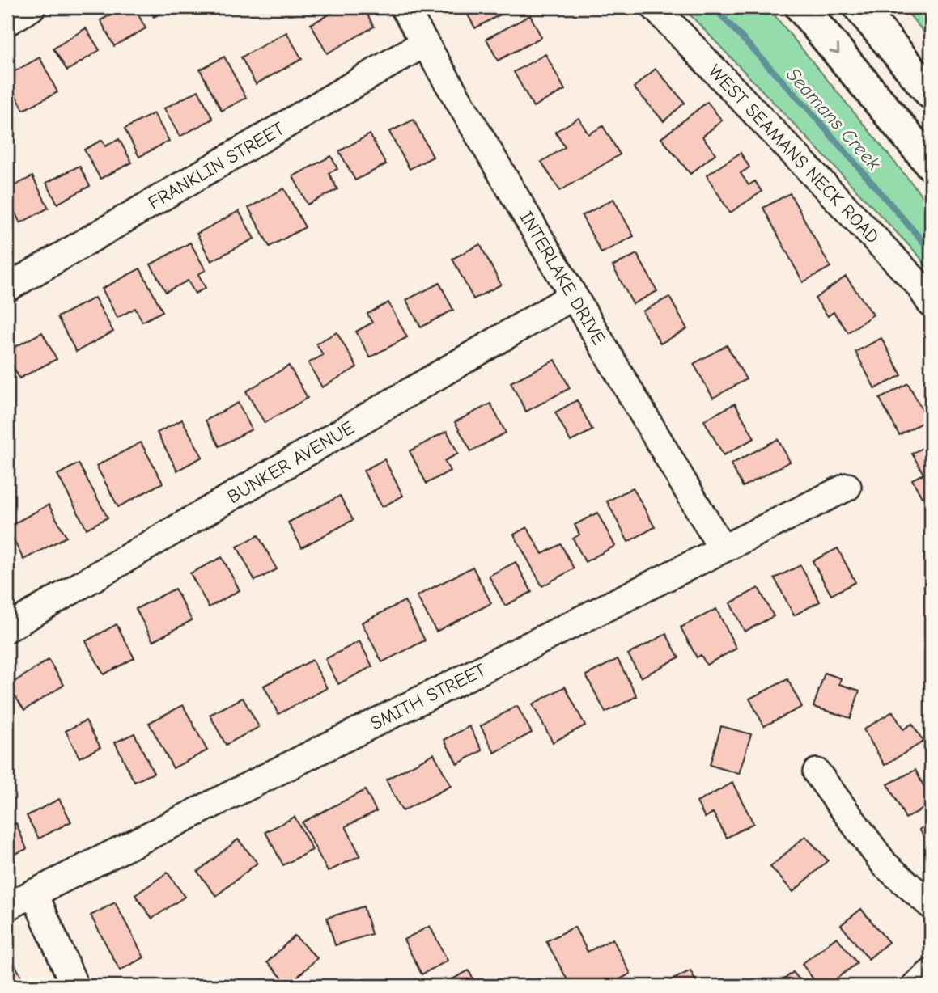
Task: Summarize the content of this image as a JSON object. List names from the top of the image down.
{
  "streets": {
    "street": [
      "WEST SEAMANS NECK ROAD",
      "FRANKLIN STREET",
      "INTERLAKE DRIVE",
      "BUNKER AVENUE",
      "SMITH STREET"
    ]
  },
  "crossings": [
    ["FRANKLIN STREET", "INTERLAKE DRIVE"],
    ["INTERLAKE DRIVE", "BUNKER AVENUE"],
    ["INTERLAKE DRIVE", "SMITH STREET"]
  ],
  "water": ["Seamans Creek"]
}
